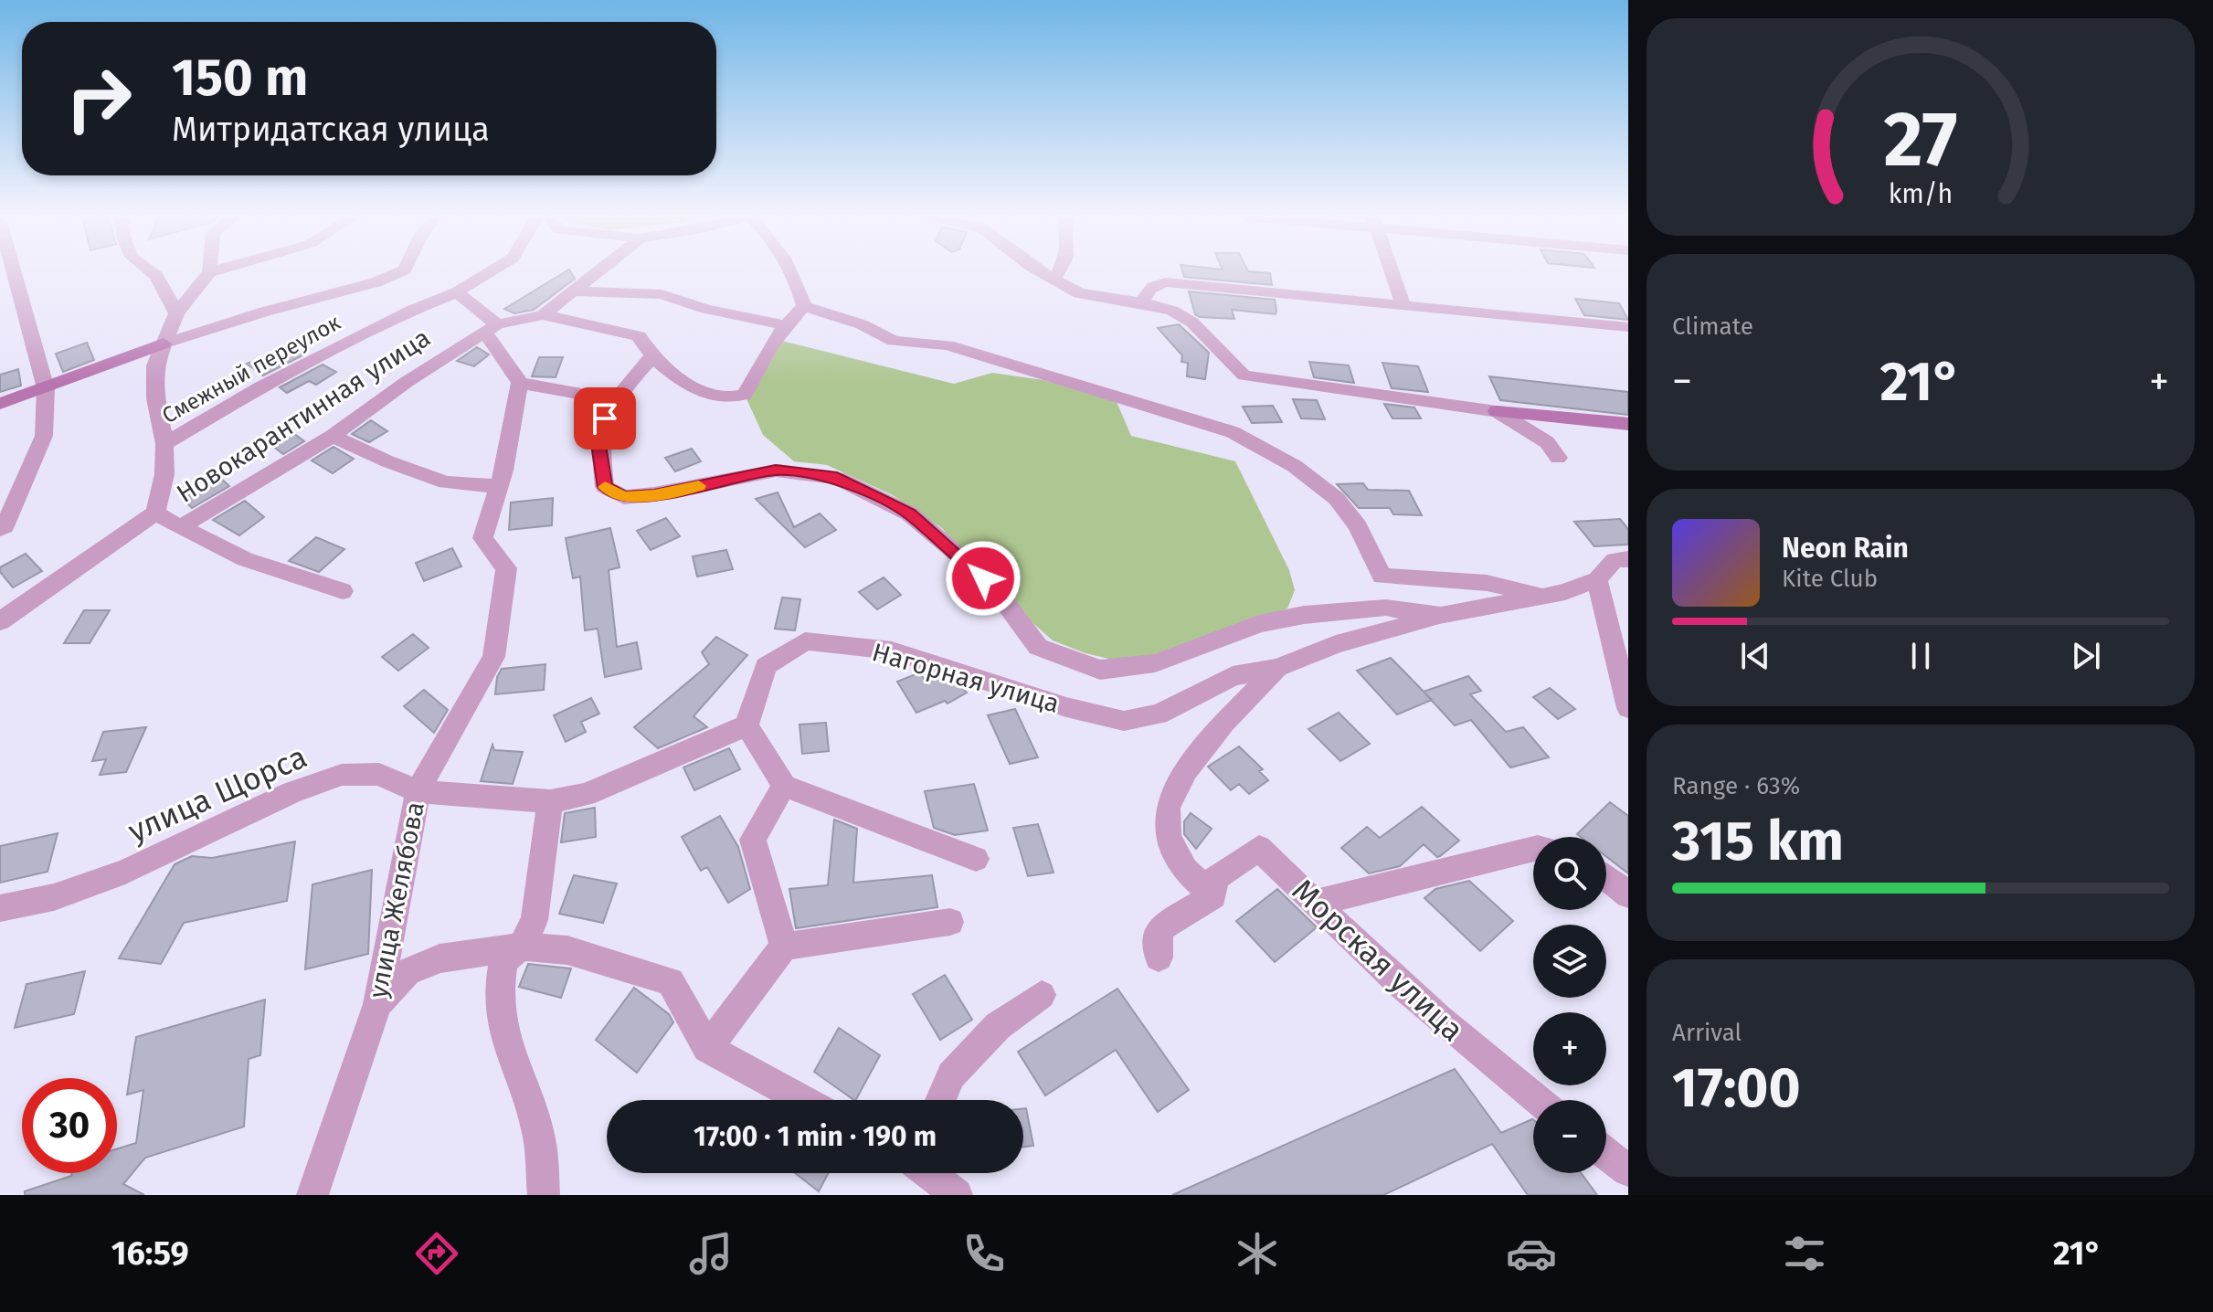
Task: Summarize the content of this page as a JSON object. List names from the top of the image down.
{
  "streets": {
    "street": [
      "Смежный переулок",
      "Новокарантинная улица",
      "Нагорная улица",
      "улица Щорса",
      "улица Желябова",
      "Морская улица"
    ]
  },
  "crossings": [
    ["улица Щорса", "улица Желябова"]
  ],
  "page": {
    "turn": ["150 m", "Митридатская улица"],
    "tile": [
      "Climate",
      ["Range · 63%", "315 km"],
      ["Arrival", "17:00"]
    ],
    "heat": ["−", "21°", "+"],
    "song": ["Neon Rain", "Kite Club"],
    "map_buttons": ["+", "−"],
    "limit": "30",
    "trip": "17:00 · 1 min · 190 m",
    "tabs": ["16:59", "21°"],
    "gauge": ["27", "km/h"]
  }
}
